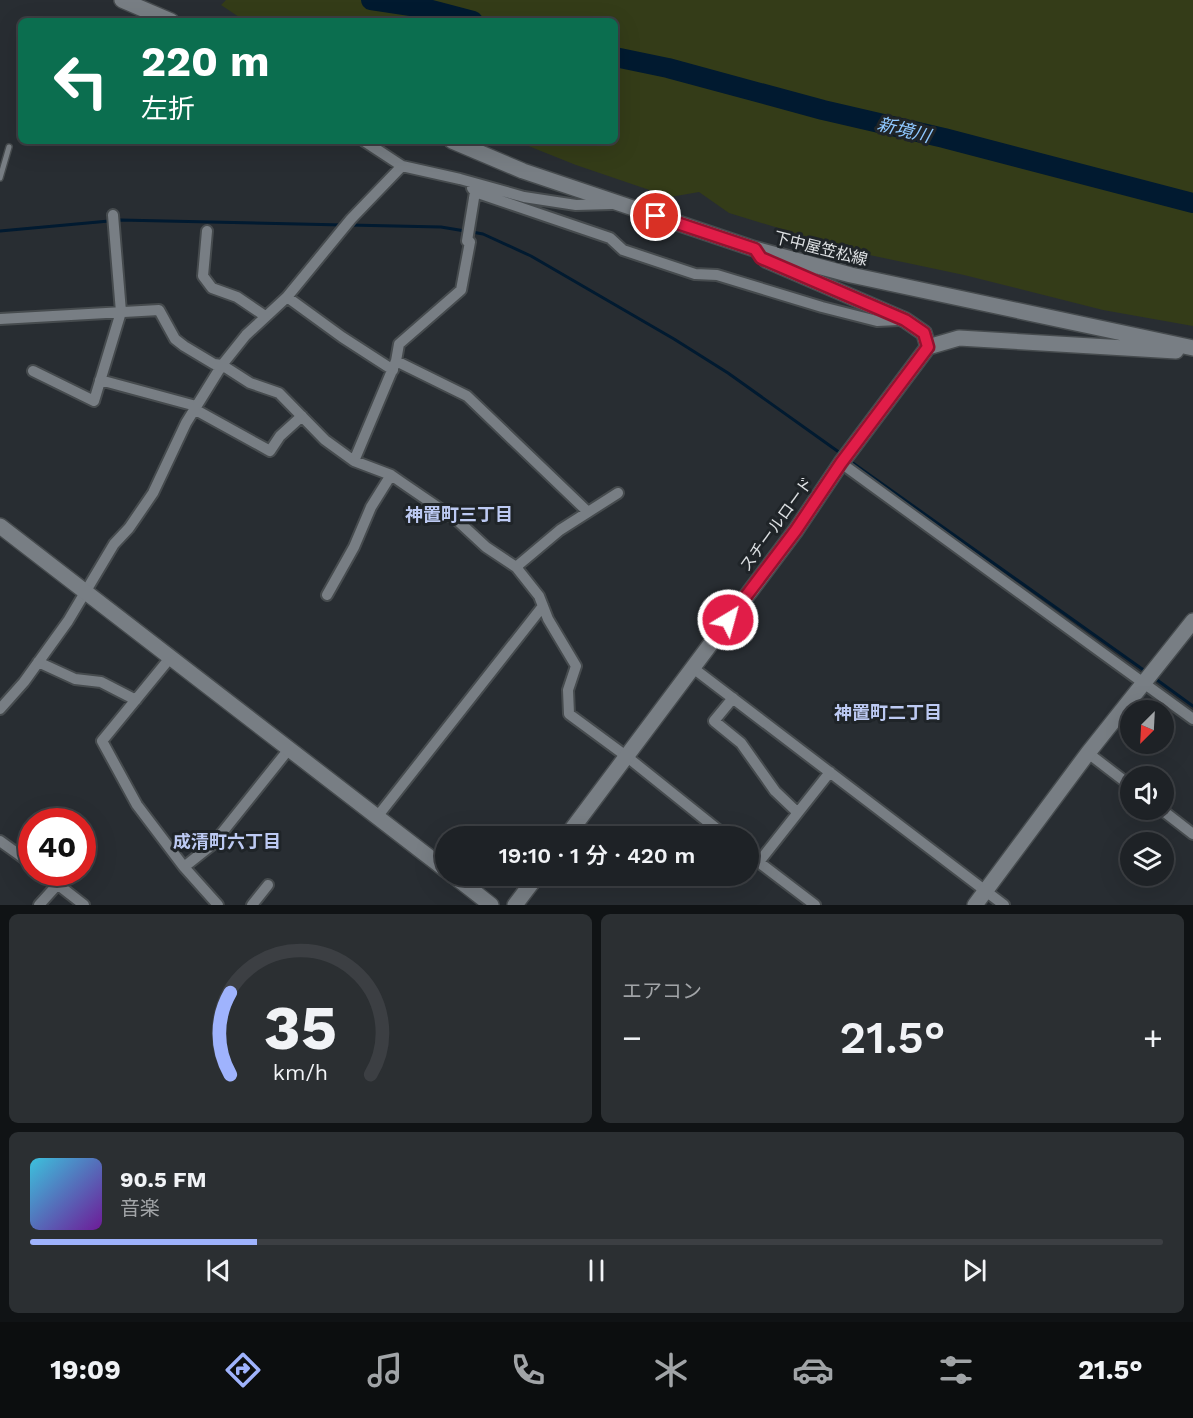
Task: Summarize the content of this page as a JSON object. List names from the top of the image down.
{
  "streets": {
    "street": ["下中屋笠松線", "スチールロード"]
  },
  "districts": ["神置町三丁目", "神置町二丁目", "成清町六丁目"],
  "water": ["新境川"],
  "north": "bottom left",
  "page": {
    "turn": ["220 m", "左折"],
    "limit": "40",
    "trip": "19:10 · 1 分 · 420 m",
    "tile": "エアコン",
    "heat": ["−", "21.5°", "+"],
    "song": ["90.5 FM", "音楽"],
    "tabs": ["19:09", "21.5°"],
    "gauge": ["35", "km/h"]
  }
}
